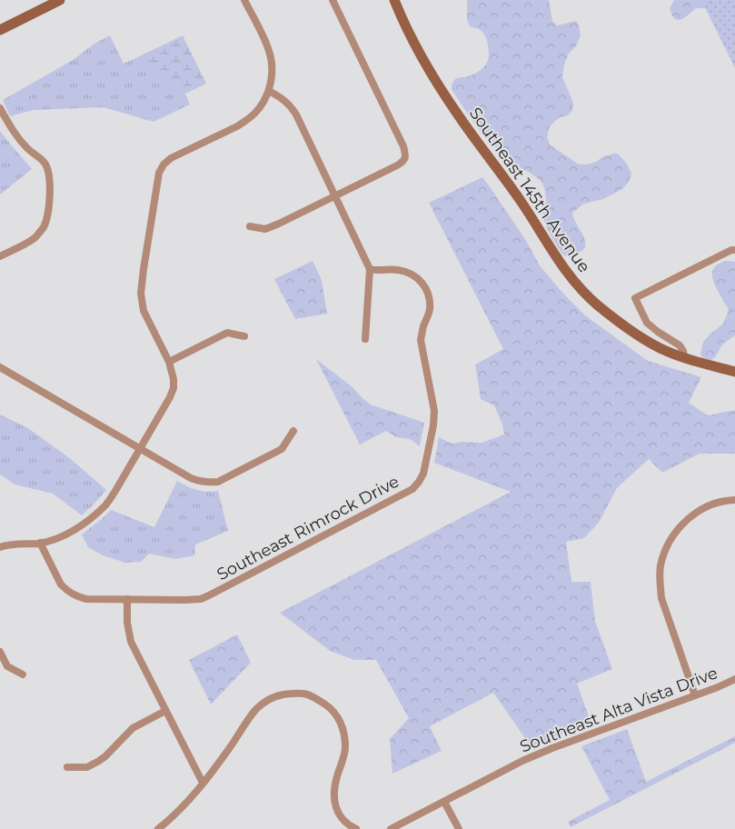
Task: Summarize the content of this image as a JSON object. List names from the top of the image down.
{
  "streets": {
    "main road": ["Southeast 145th Avenue"],
    "street": ["Southeast Rimrock Drive", "Southeast Alta Vista Drive"]
  }
}
